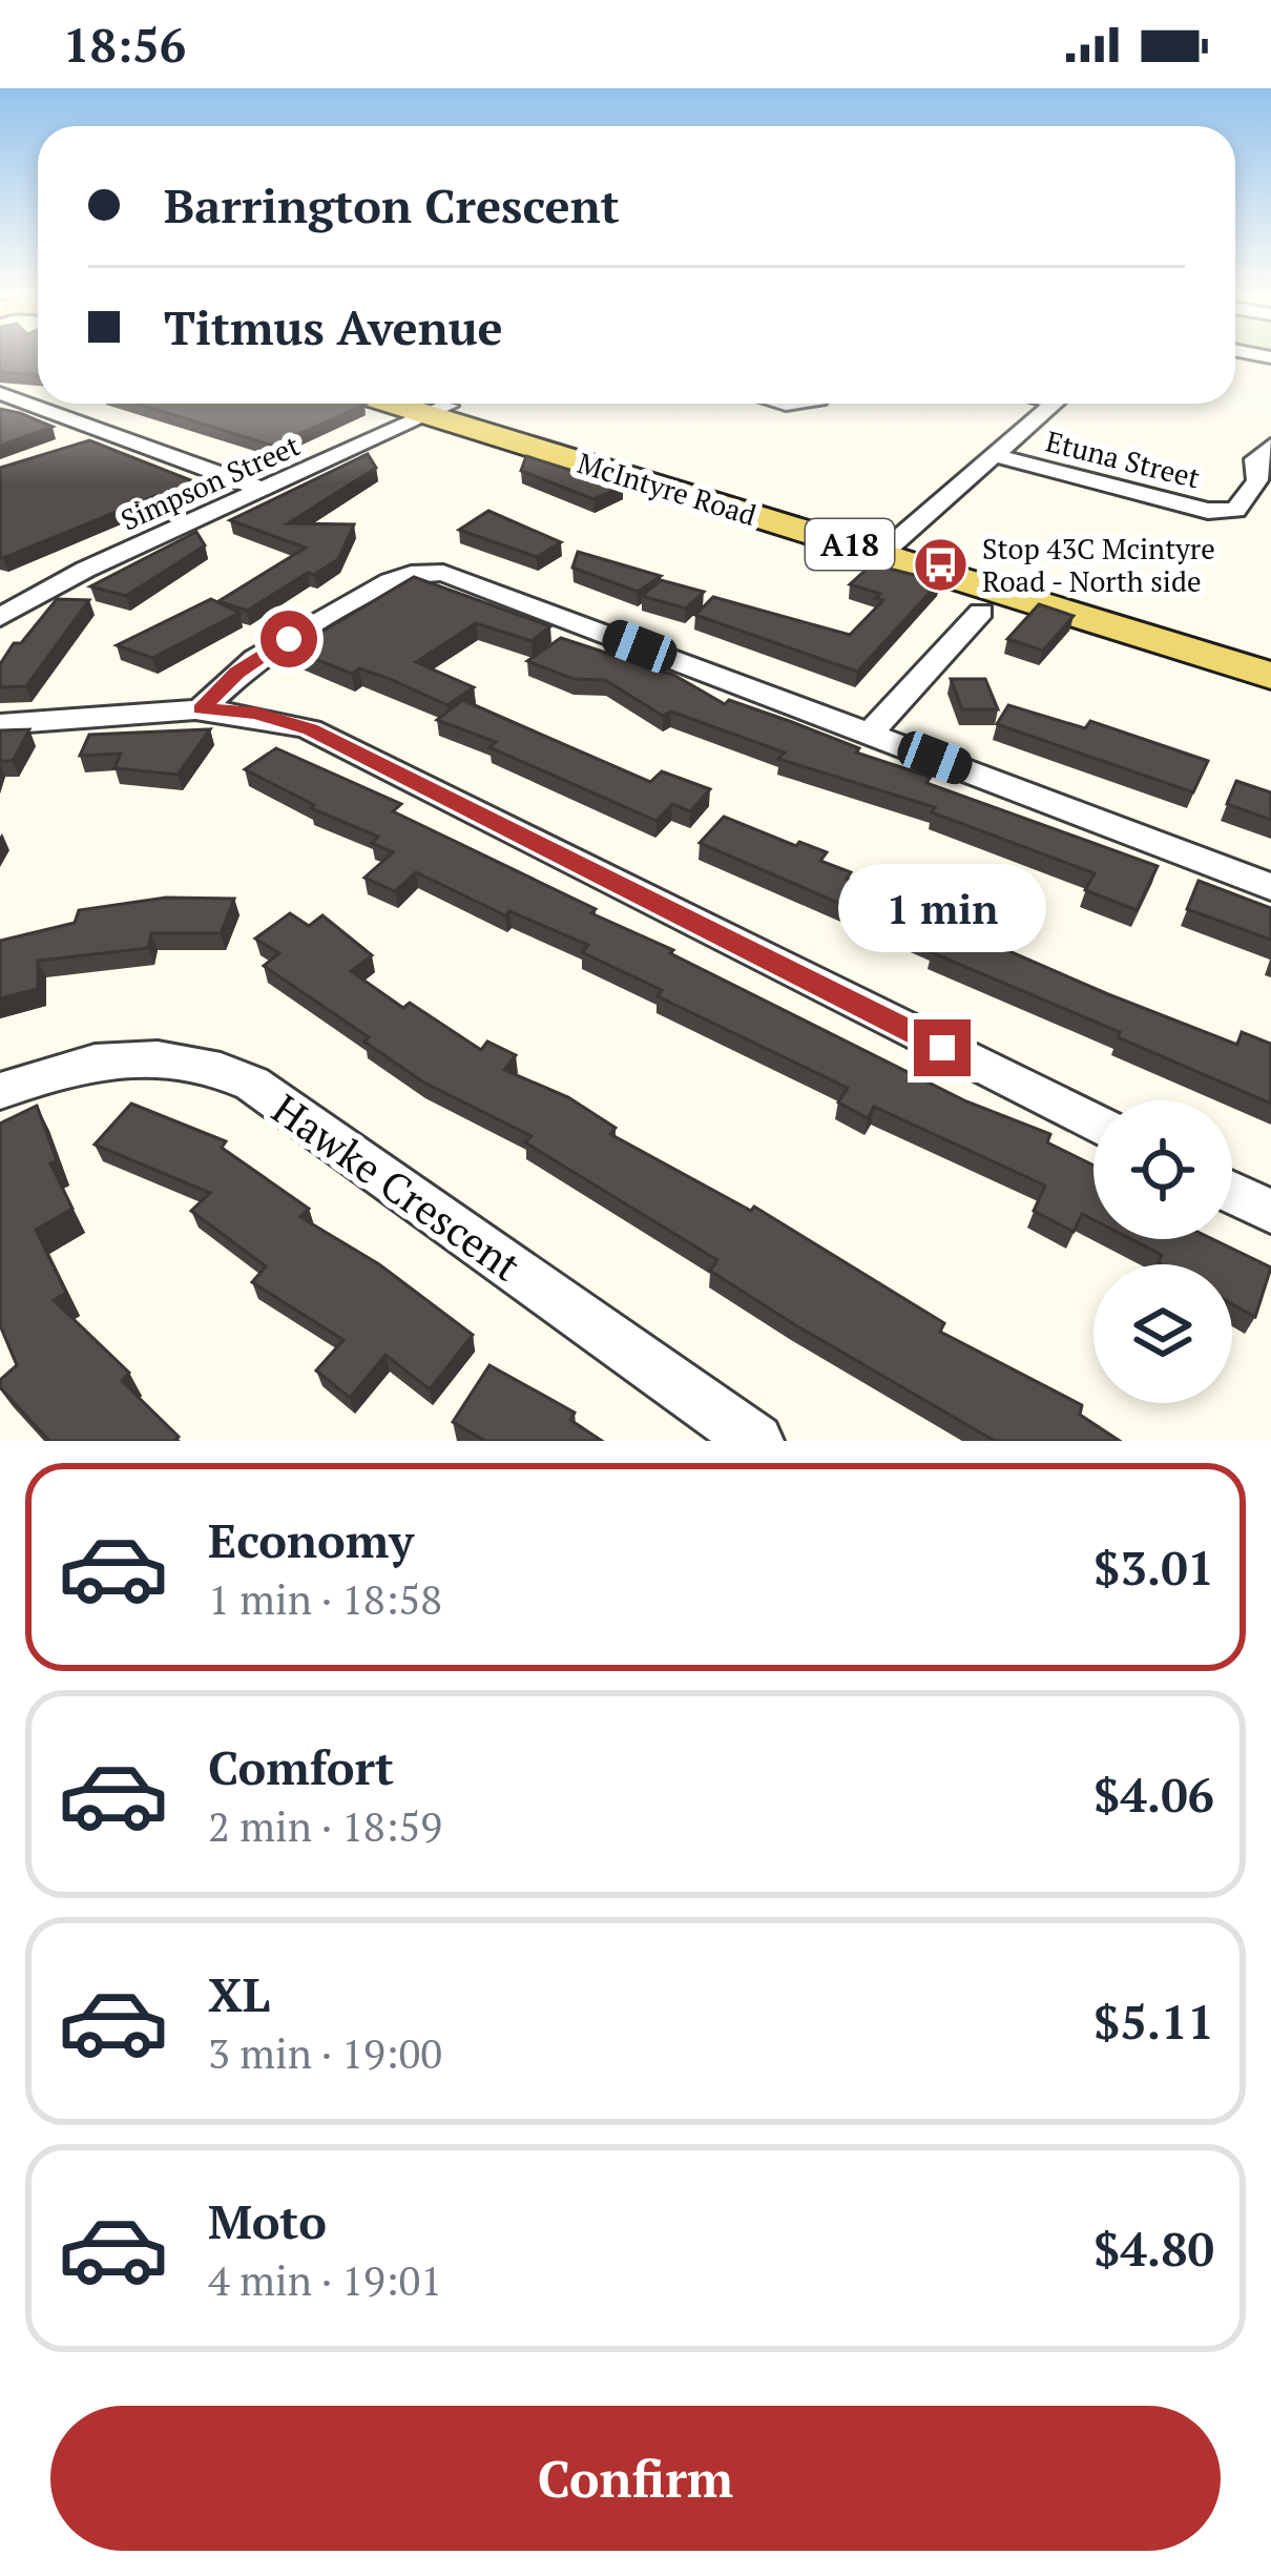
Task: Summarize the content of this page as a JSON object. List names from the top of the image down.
{
  "streets": {
    "main road": ["McIntyre Road", "A18"],
    "street": ["Etuna Street", "Simpson Street", "Hawke Crescent"]
  },
  "crossings": [
    ["Simpson Street", "McIntyre Road"]
  ],
  "places": {
    "bus stop": ["Stop 43C Mcintyre Road - North side"]
  },
  "page": {
    "status": "18:56",
    "banner": ["Barrington Crescent", "Titmus Avenue"],
    "bubble": "1 min",
    "list": [
      {
        "name": "Economy",
        "note": "1 min · 18:58",
        "value": "$3.01"
      },
      {
        "name": "Comfort",
        "note": "2 min · 18:59",
        "value": "$4.06"
      },
      {
        "name": "XL",
        "note": "3 min · 19:00",
        "value": "$5.11"
      },
      {
        "name": "Moto",
        "note": "4 min · 19:01",
        "value": "$4.80"
      }
    ],
    "buttons": "Confirm"
  }
}
